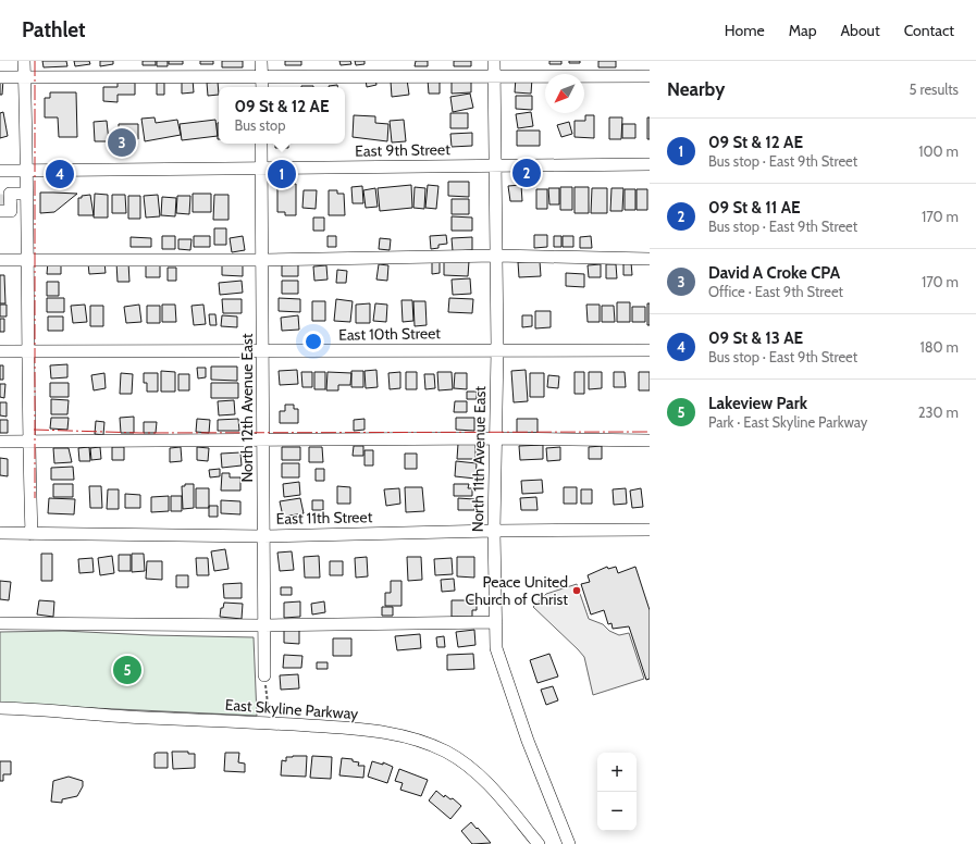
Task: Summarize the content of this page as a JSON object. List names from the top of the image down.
{
  "streets": {
    "street": [
      "East 9th Street",
      "East 10th Street",
      "North 12th Avenue East",
      "North 11th Avenue East",
      "East 11th Street",
      "East Skyline Parkway"
    ]
  },
  "crossings": [
    ["East 9th Street", "North 12th Avenue East"],
    ["East 9th Street", "North 11th Avenue East"],
    ["East 10th Street", "North 12th Avenue East"],
    ["East 10th Street", "North 11th Avenue East"],
    ["North 12th Avenue East", "East 11th Street"],
    ["North 11th Avenue East", "East 11th Street"]
  ],
  "places": ["Peace United Church of Christ"],
  "north": "bottom left",
  "page": {
    "header": "Pathlet",
    "nav": [
      "Home",
      "Map",
      "About",
      "Contact"
    ],
    "heading": ["Nearby", "5 results"],
    "popup": ["09 St & 12 AE", "Bus stop"],
    "list": [
      {
        "mark": "1",
        "name": "09 St & 12 AE",
        "note": "Bus stop · East 9th Street",
        "value": "100 m"
      },
      {
        "mark": "2",
        "name": "09 St & 11 AE",
        "note": "Bus stop · East 9th Street",
        "value": "170 m"
      },
      {
        "mark": "3",
        "name": "David A Croke CPA",
        "note": "Office · East 9th Street",
        "value": "170 m"
      },
      {
        "mark": "4",
        "name": "09 St & 13 AE",
        "note": "Bus stop · East 9th Street",
        "value": "180 m"
      },
      {
        "mark": "5",
        "name": "Lakeview Park",
        "note": "Park · East Skyline Parkway",
        "value": "230 m"
      }
    ],
    "pins": [
      "3",
      "2",
      "1",
      "4",
      "5"
    ],
    "map_buttons": ["+", "−"]
  }
}
